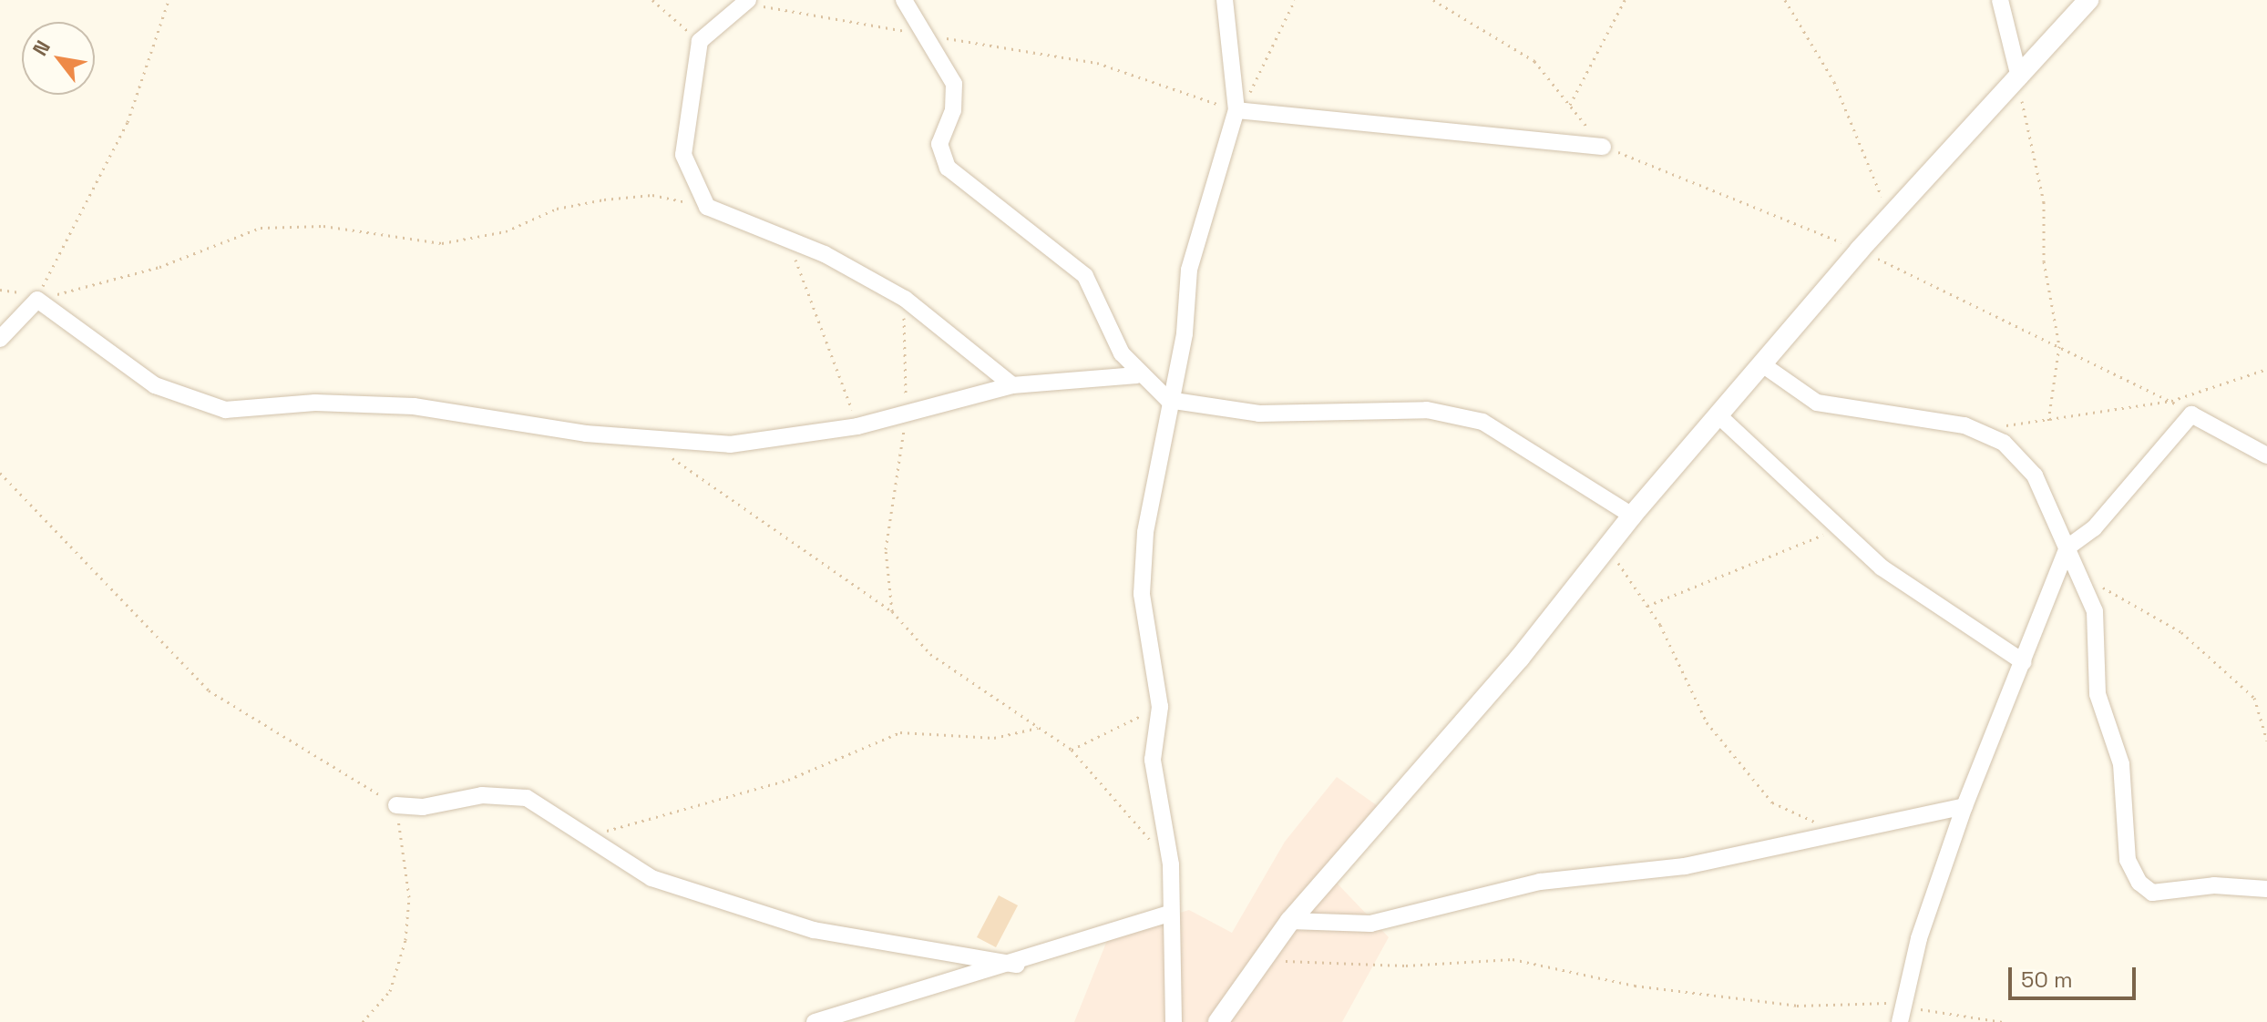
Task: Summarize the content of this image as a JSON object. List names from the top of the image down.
{
  "scale_bar": "50 m",
  "north": "top left"
}
